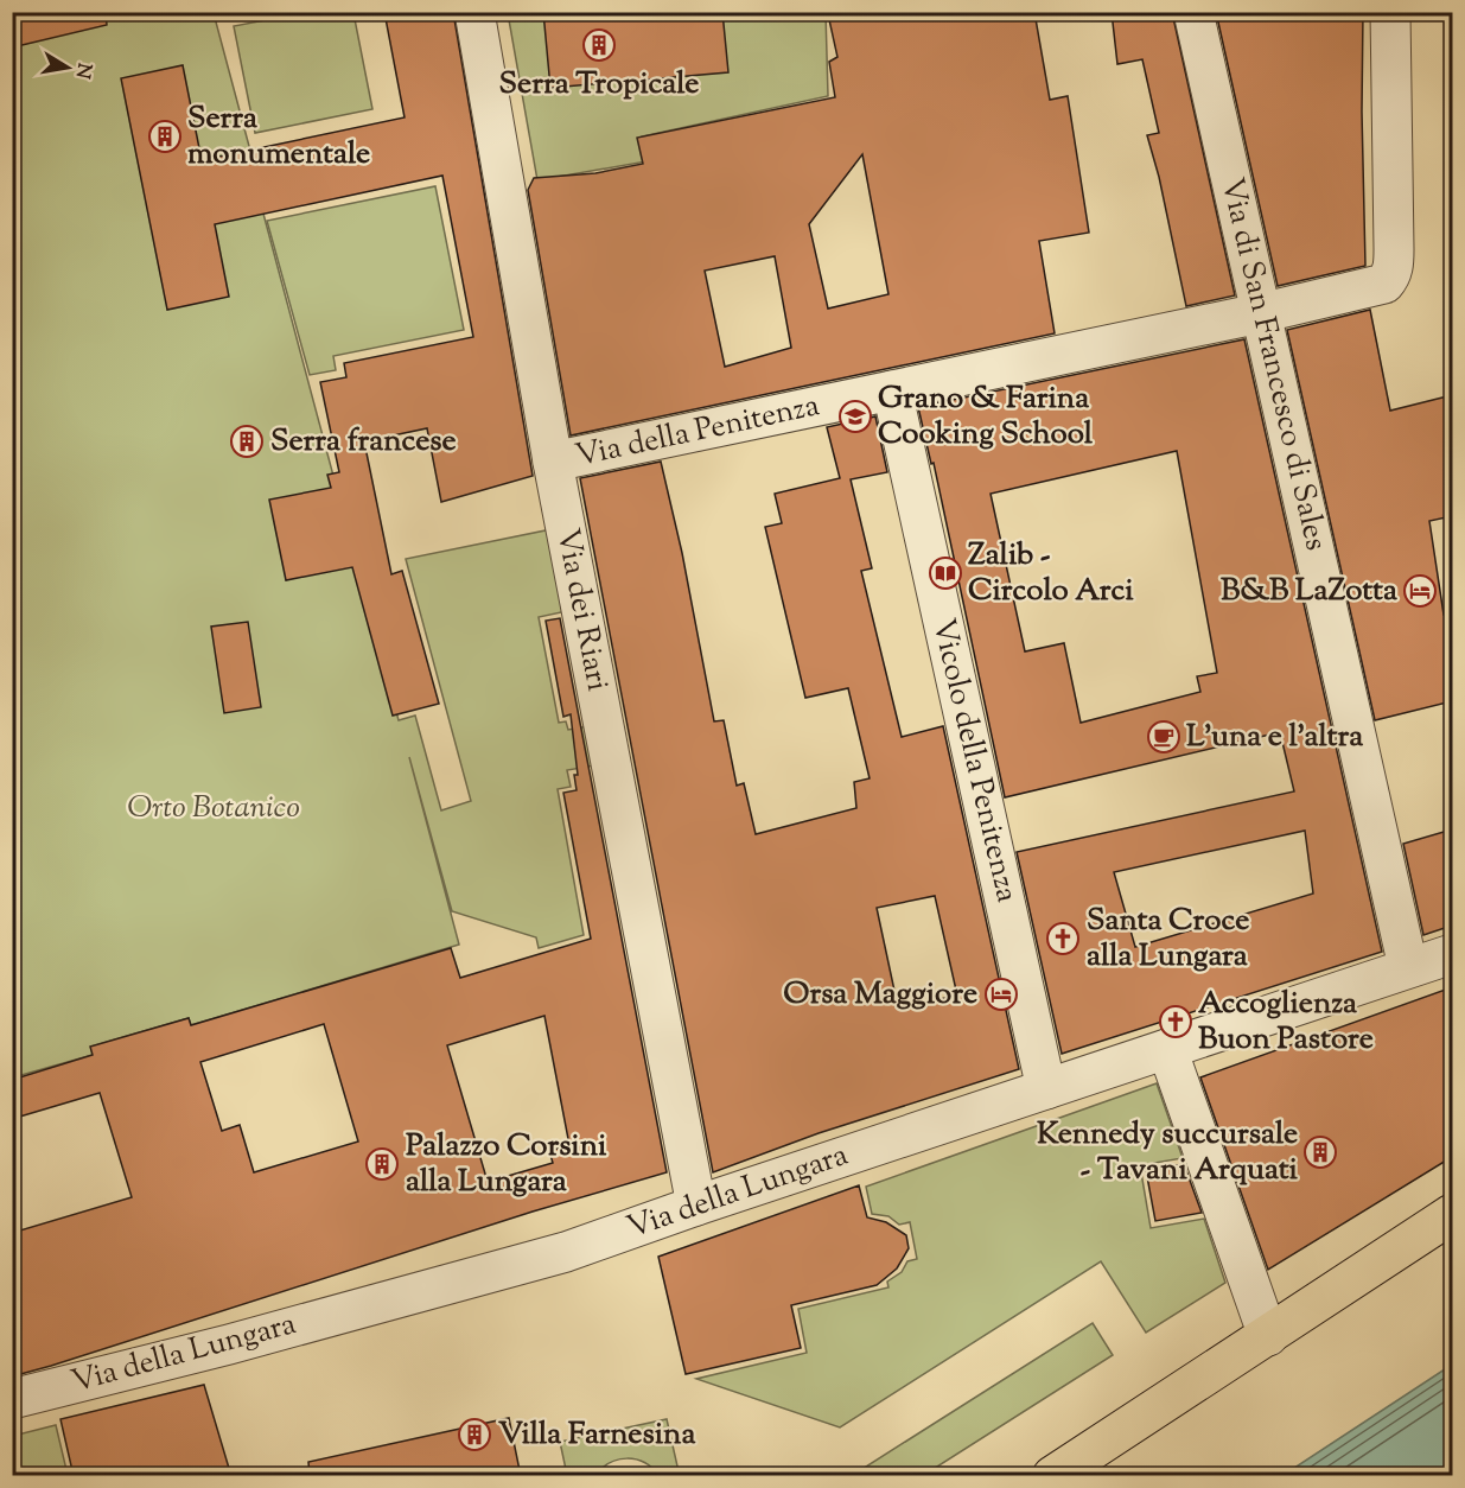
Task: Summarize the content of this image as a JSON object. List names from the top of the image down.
{
  "streets": {
    "street": [
      "Via di San Francesco di Sales",
      "Via della Penitenza",
      "Via dei Riari",
      "Vicolo della Penitenza",
      "Via della Lungara"
    ]
  },
  "crossings": [
    ["Via di San Francesco di Sales", "Via della Penitenza"],
    ["Via di San Francesco di Sales", "Via della Lungara"],
    ["Via della Penitenza", "Via dei Riari"],
    ["Via della Penitenza", "Vicolo della Penitenza"],
    ["Via dei Riari", "Via della Lungara"],
    ["Vicolo della Penitenza", "Via della Lungara"]
  ],
  "parks": ["Orto Botanico"],
  "places": {
    "building": [
      "Serra Tropicale",
      "Serra monumentale",
      "Serra francese",
      "Kennedy succursale - Tavani Arquati",
      "Palazzo Corsini alla Lungara",
      "Villa Farnesina"
    ],
    "school or university": ["Grano & Farina Cooking School"],
    "library": ["Zalib - Circolo Arci"],
    "hotel": ["B&B LaZotta", "Orsa Maggiore"],
    "cafe": ["L'una e l'altra"],
    "church": ["Santa Croce alla Lungara", "Accoglienza Buon Pastore"]
  },
  "north": "right"
}
